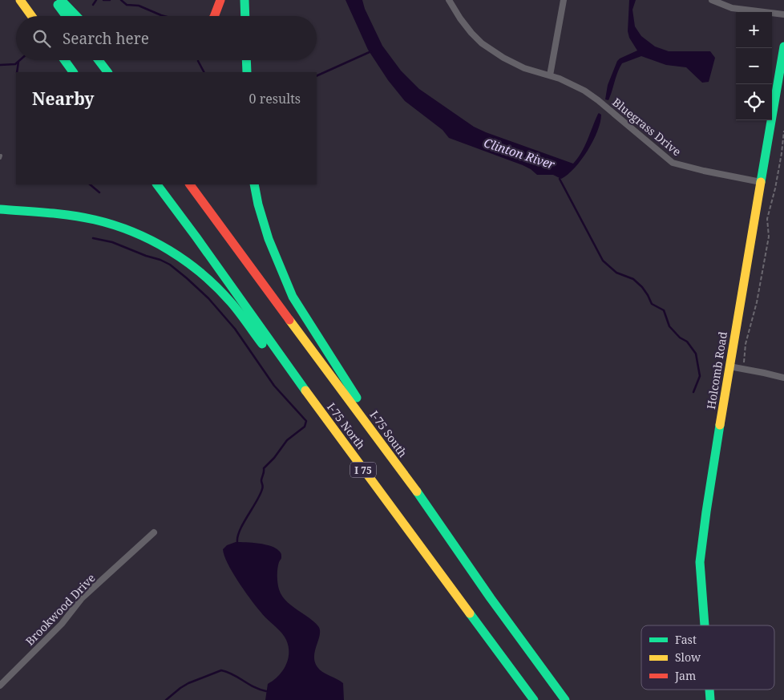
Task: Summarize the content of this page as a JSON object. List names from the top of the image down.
{
  "streets": {
    "main road": [
      "Holcomb Road",
      "I-75 North",
      "I-75 South",
      "I 75"
    ],
    "street": ["Bluegrass Drive", "Brookwood Drive"]
  },
  "crossings": [
    ["Bluegrass Drive", "Holcomb Road"]
  ],
  "water": ["Clinton River"],
  "legend": ["Fast", "Slow", "Jam"],
  "page": {
    "map_buttons": ["+", "−"],
    "search": "Search here",
    "heading": ["Nearby", "0 results"]
  }
}
